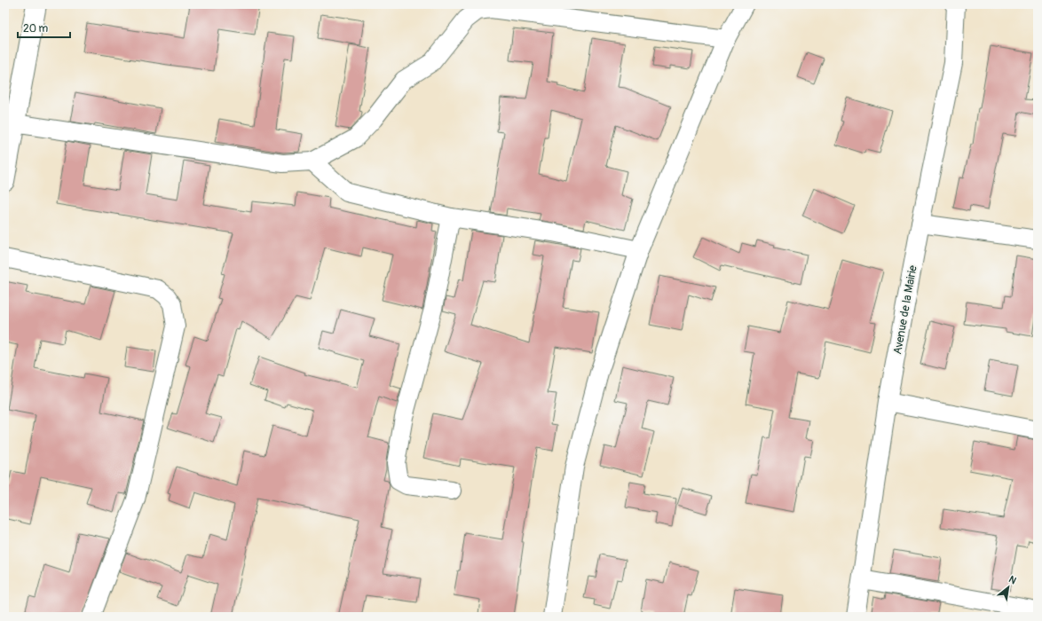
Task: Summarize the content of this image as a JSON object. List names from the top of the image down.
{
  "streets": {
    "street": ["Avenue de la Mairie"]
  },
  "scale_bar": "20 m",
  "north": "top right"
}
